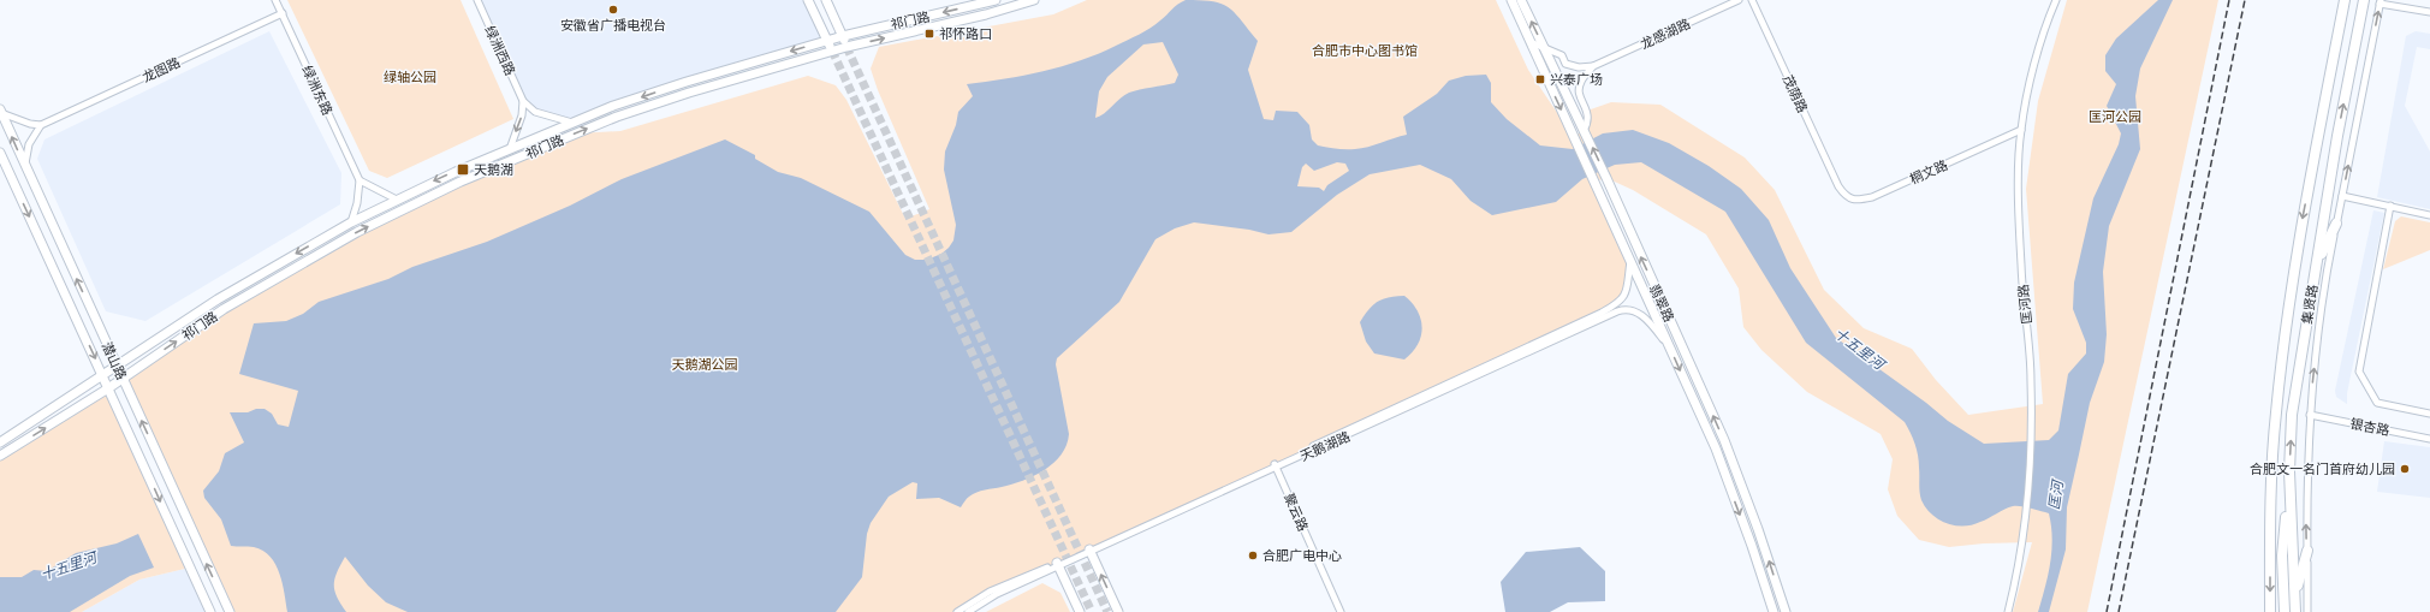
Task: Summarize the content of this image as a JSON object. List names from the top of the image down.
{
  "streets": {
    "highway": ["集贤路"],
    "main road": ["祁门路", "翡翠路", "潜山路"],
    "street": [
      "龙感湖路",
      "绿洲西路",
      "龙图路",
      "绿洲东路",
      "茂荫路",
      "桐文路",
      "匡河路",
      "银杏路",
      "天鹅湖路",
      "聚云路"
    ]
  },
  "crossings": [
    ["祁门路", "潜山路"],
    ["龙图路", "绿洲东路"],
    ["茂荫路", "桐文路"],
    ["桐文路", "匡河路"],
    ["翡翠路", "天鹅湖路"],
    ["天鹅湖路", "聚云路"]
  ],
  "water": ["十五里河", "匡河"],
  "parks": [
    "合肥市中心图书馆",
    "绿轴公园",
    "匡河公园",
    "天鹅湖公园"
  ],
  "places": {
    "other": ["安徽省广播电视台", "合肥文一名门首府幼儿园", "合肥广电中心"],
    "transit": ["祁怀路口", "兴泰广场", "天鹅湖"]
  }
}
